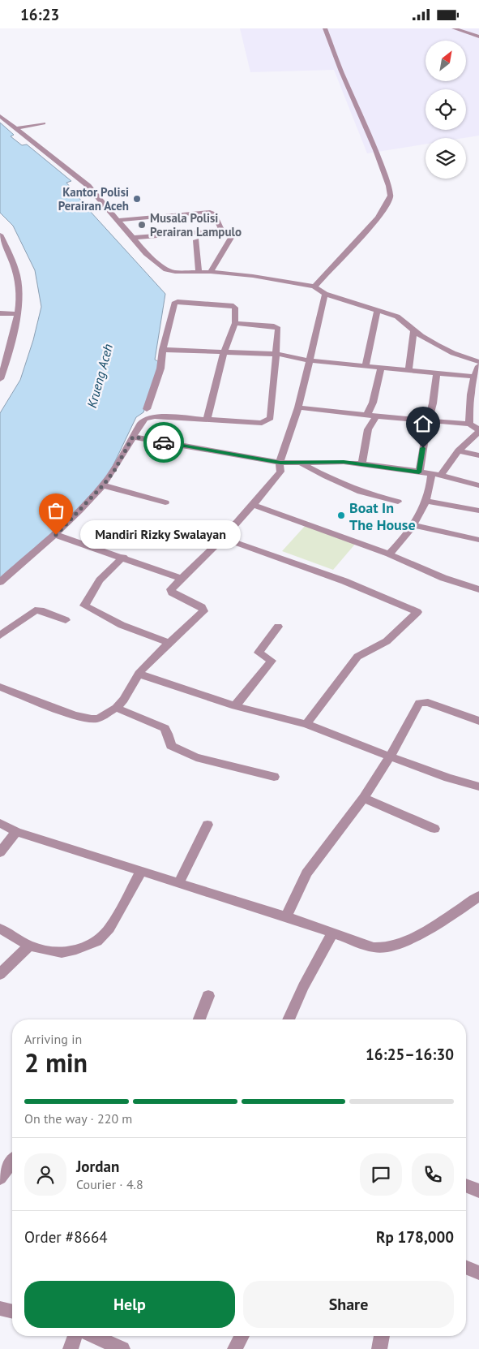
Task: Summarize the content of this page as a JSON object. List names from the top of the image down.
{
  "water": ["Krueng Aceh"],
  "places": [
    "Kantor Polisi Perairan Aceh",
    "Musala Polisi Perairan Lampulo",
    "Boat In The House",
    "Mandiri Rizky Swalayan"
  ],
  "north": "top right",
  "page": {
    "status": "16:23",
    "bubble": "Mandiri Rizky Swalayan",
    "heading": ["2 min", "Arriving in", "16:25–16:30"],
    "panel": [
      "Jordan",
      "Courier · 4.8",
      "Order #8664",
      "Rp 178,000"
    ],
    "bar": "On the way · 220 m",
    "buttons": ["Help", "Share"]
  }
}
